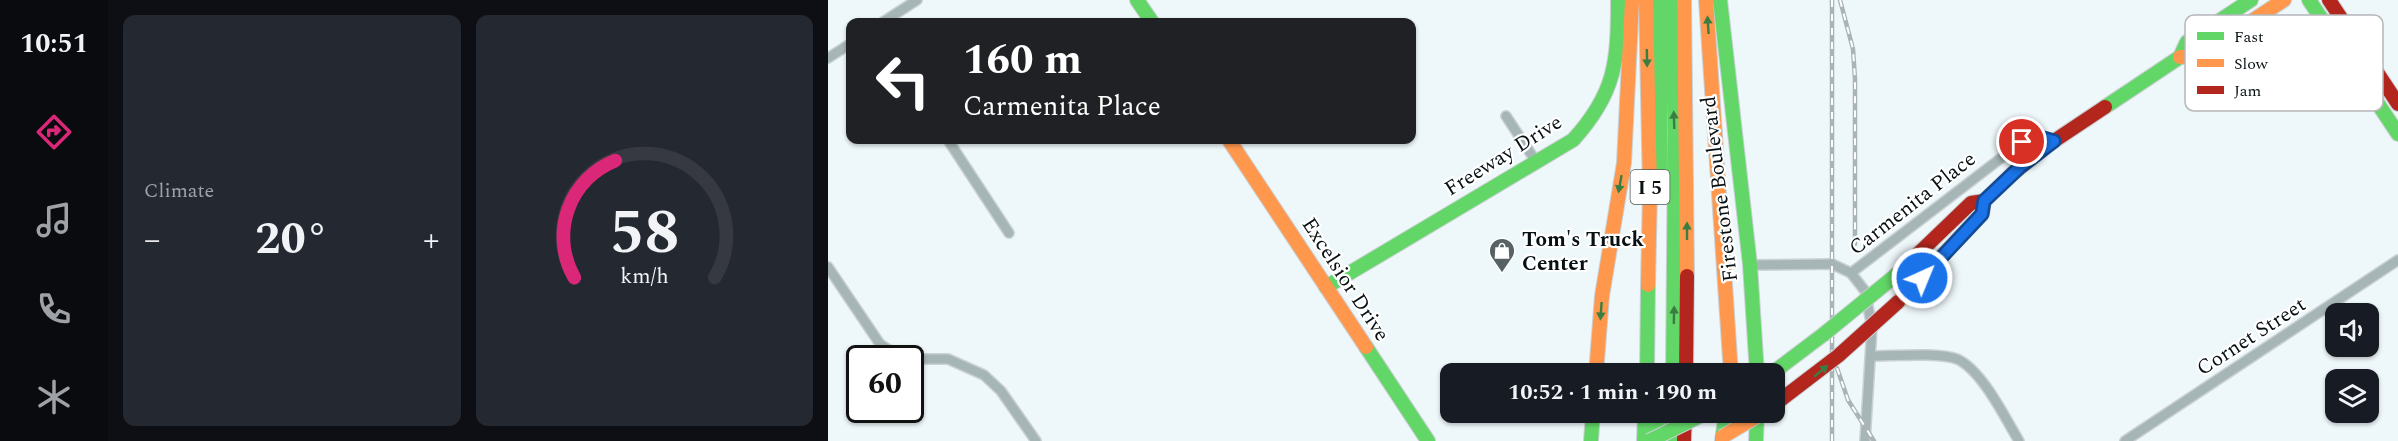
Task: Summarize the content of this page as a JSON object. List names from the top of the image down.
{
  "streets": {
    "main road": [
      "Freeway Drive",
      "I 5",
      "Firestone Boulevard",
      "Excelsior Drive"
    ],
    "street": ["Carmenita Place", "Cornet Street"]
  },
  "crossings": [
    ["Freeway Drive", "Excelsior Drive"],
    ["Firestone Boulevard", "Carmenita Place"]
  ],
  "places": {
    "shop": ["Tom's Truck Center"]
  },
  "legend": ["Fast", "Slow", "Jam"],
  "page": {
    "tabs": "10:51",
    "tile": "Climate",
    "turn": ["160 m", "Carmenita Place"],
    "heat": ["−", "20°", "+"],
    "limit": "60",
    "trip": "10:52 · 1 min · 190 m",
    "gauge": ["58", "km/h"]
  }
}
